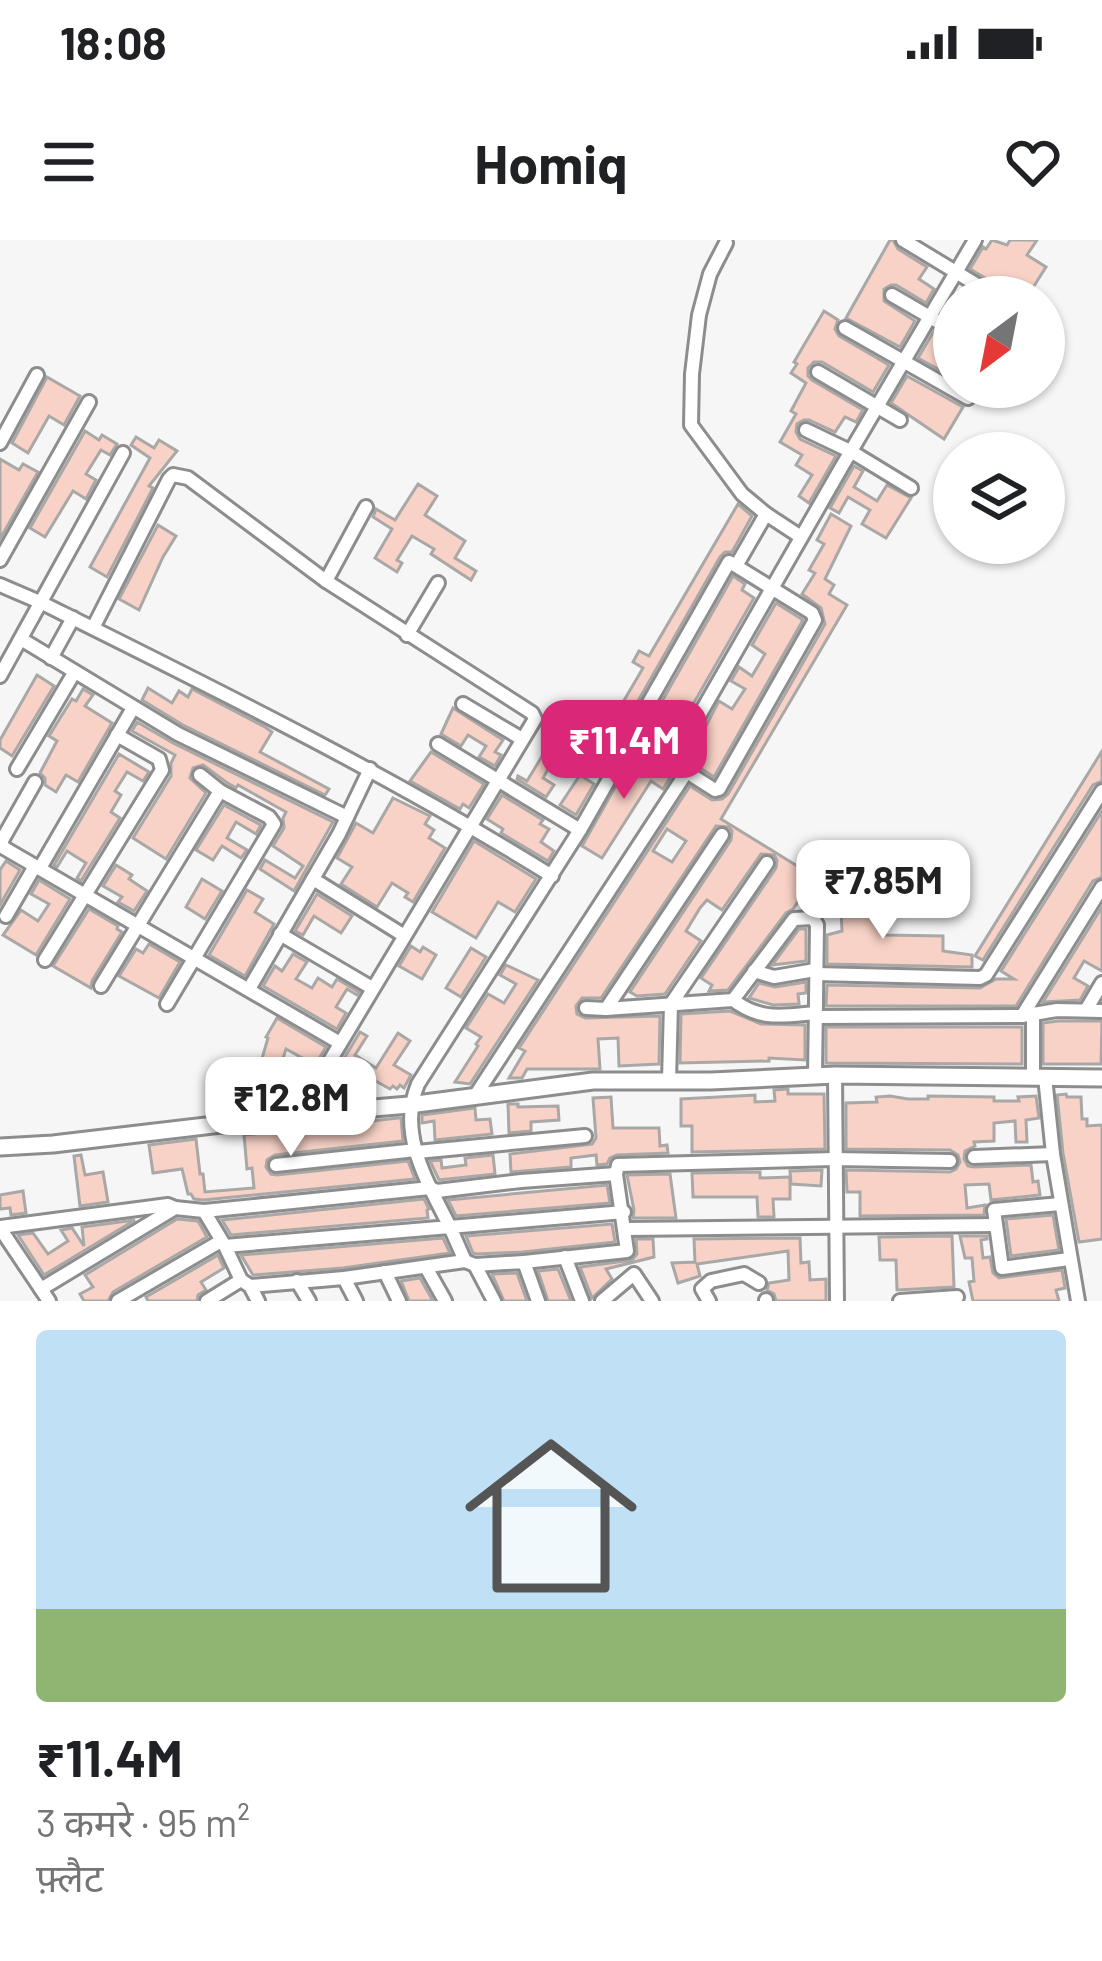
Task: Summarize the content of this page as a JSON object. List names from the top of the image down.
{
  "north": "bottom left",
  "page": {
    "status": "18:08",
    "header": "Homiq",
    "price": ["₹11.4M", "₹7.85M", "₹12.8M"],
    "list": [
      {
        "name": "₹11.4M",
        "note": "3 कमरे · 95 m² · फ़्लैट"
      }
    ]
  }
}
